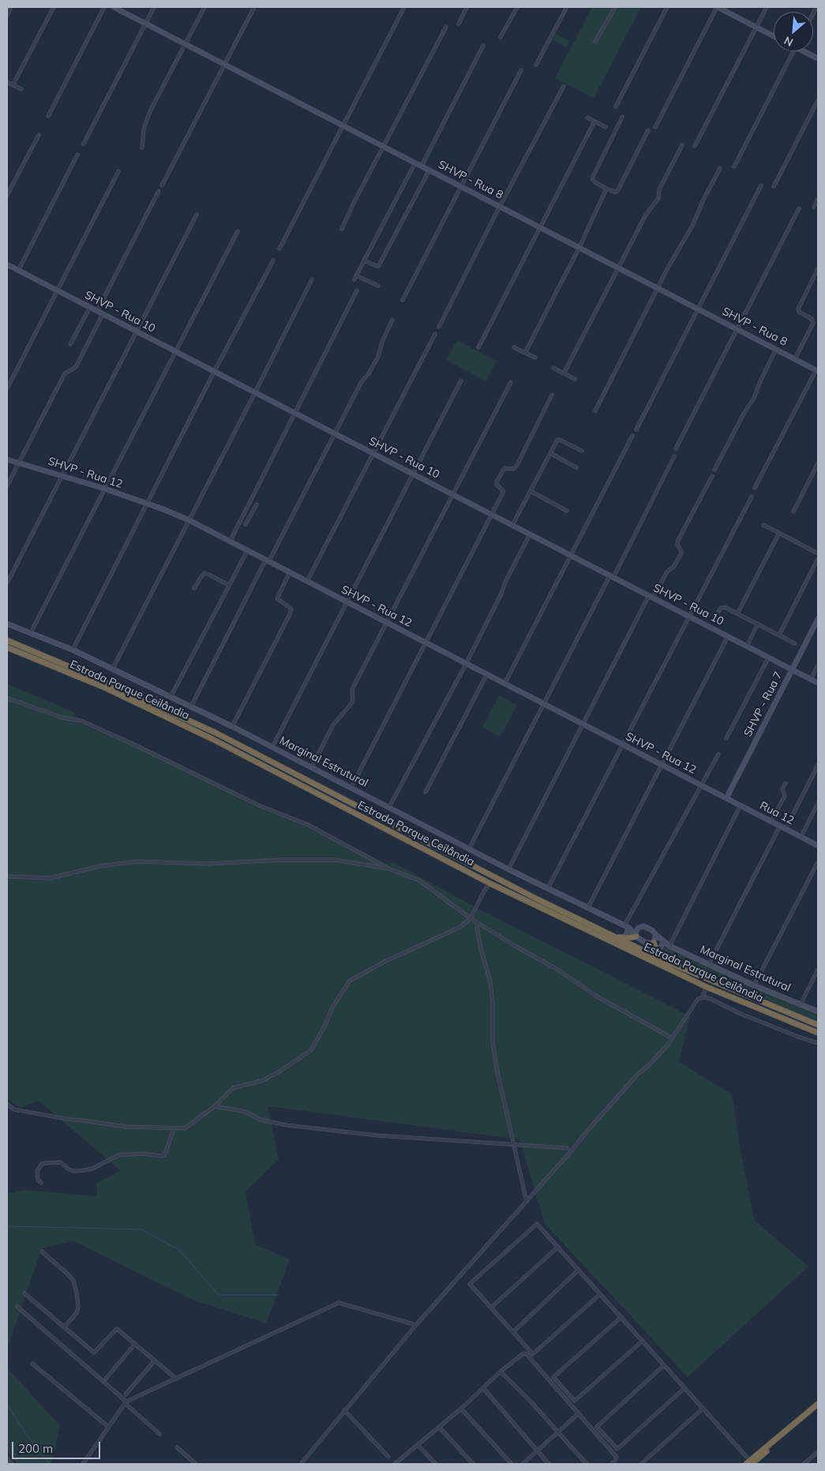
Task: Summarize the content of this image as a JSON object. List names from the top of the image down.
{
  "streets": {
    "highway": ["Estrada Parque Ceilândia"],
    "street": [
      "SHVP - Rua 8",
      "SHVP - Rua 10",
      "SHVP - Rua 12",
      "SHVP - Rua 7",
      "Marginal Estrutural",
      "Rua 12"
    ]
  },
  "crossings": [
    ["SHVP - Rua 10", "SHVP - Rua 7"],
    ["SHVP - Rua 12", "SHVP - Rua 7"],
    ["SHVP - Rua 12", "Rua 12"],
    ["SHVP - Rua 7", "Rua 12"]
  ],
  "scale_bar": "200 m",
  "north": "bottom left"
}
